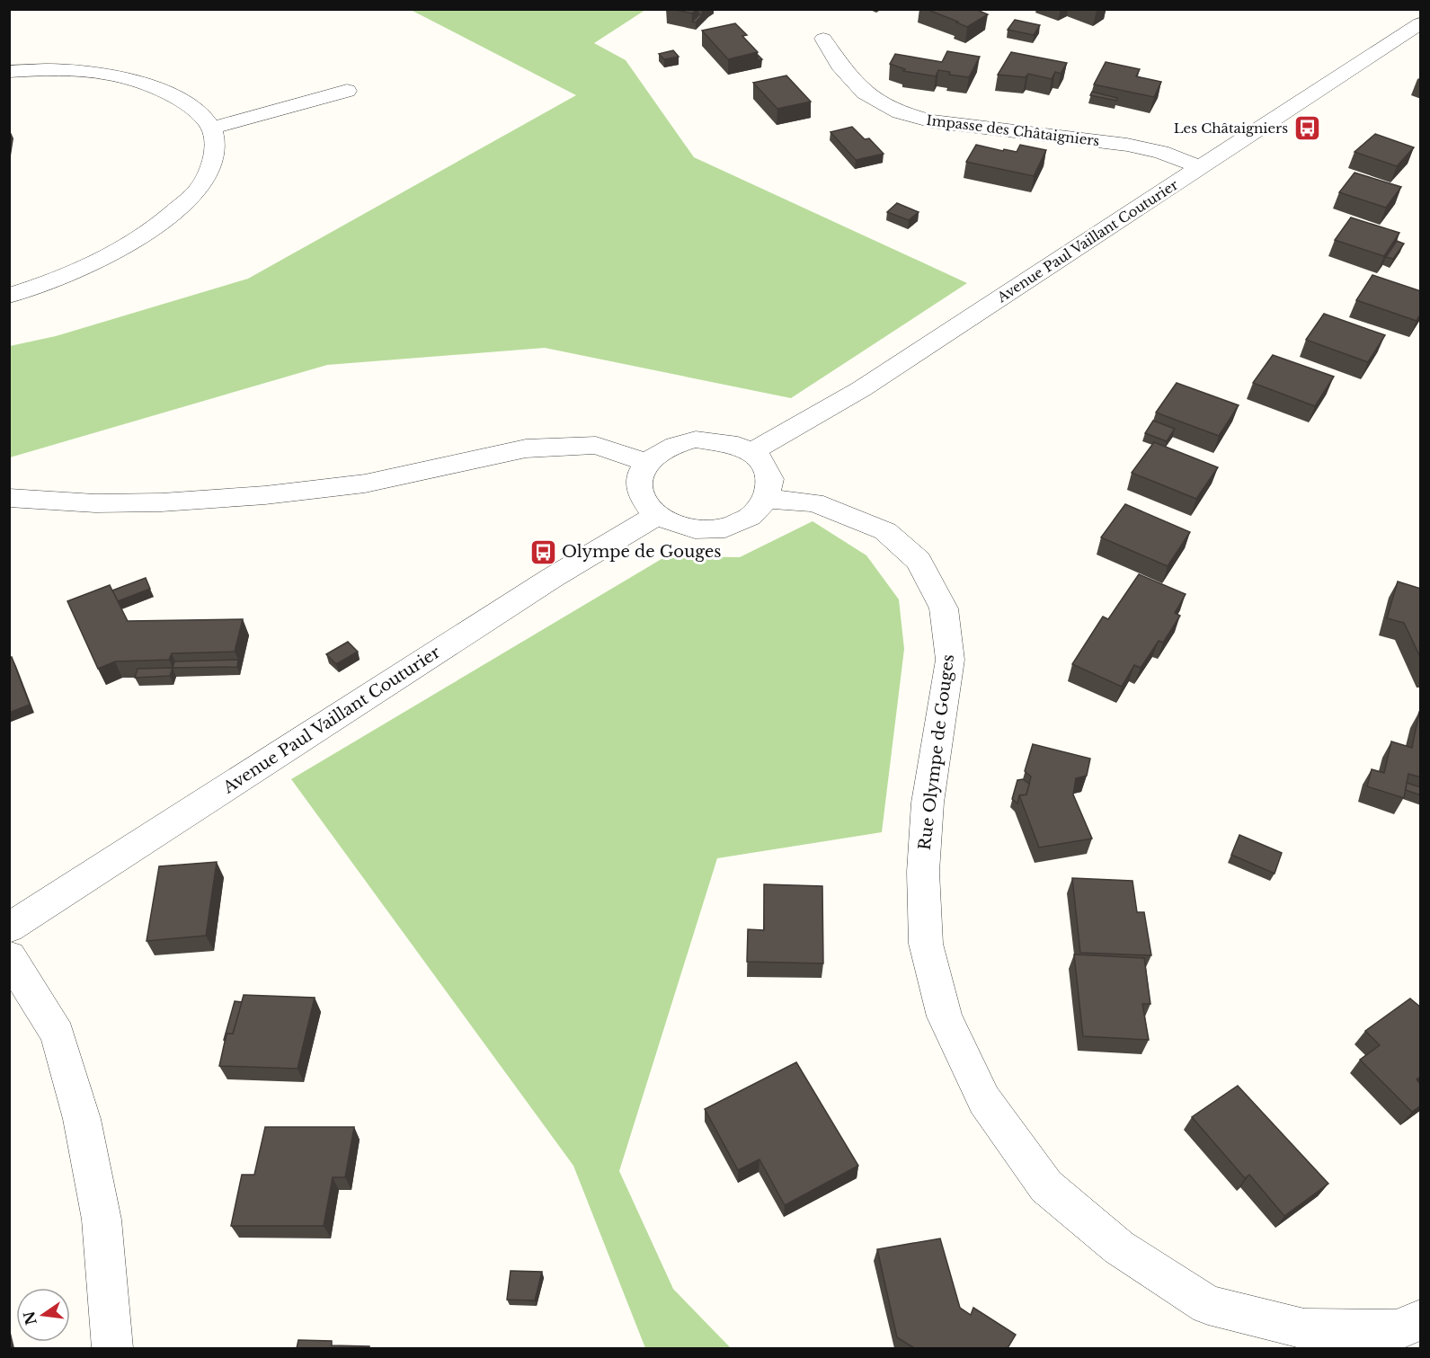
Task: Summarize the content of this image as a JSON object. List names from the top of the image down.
{
  "streets": {
    "street": ["Impasse des Châtaigniers", "Avenue Paul Vaillant Couturier", "Rue Olympe de Gouges"]
  },
  "crossings": [
    ["Impasse des Châtaigniers", "Avenue Paul Vaillant Couturier"],
    ["Avenue Paul Vaillant Couturier", "Rue Olympe de Gouges"]
  ],
  "places": {
    "bus stop": ["Les Châtaigniers", "Olympe de Gouges"]
  },
  "north": "left"
}
